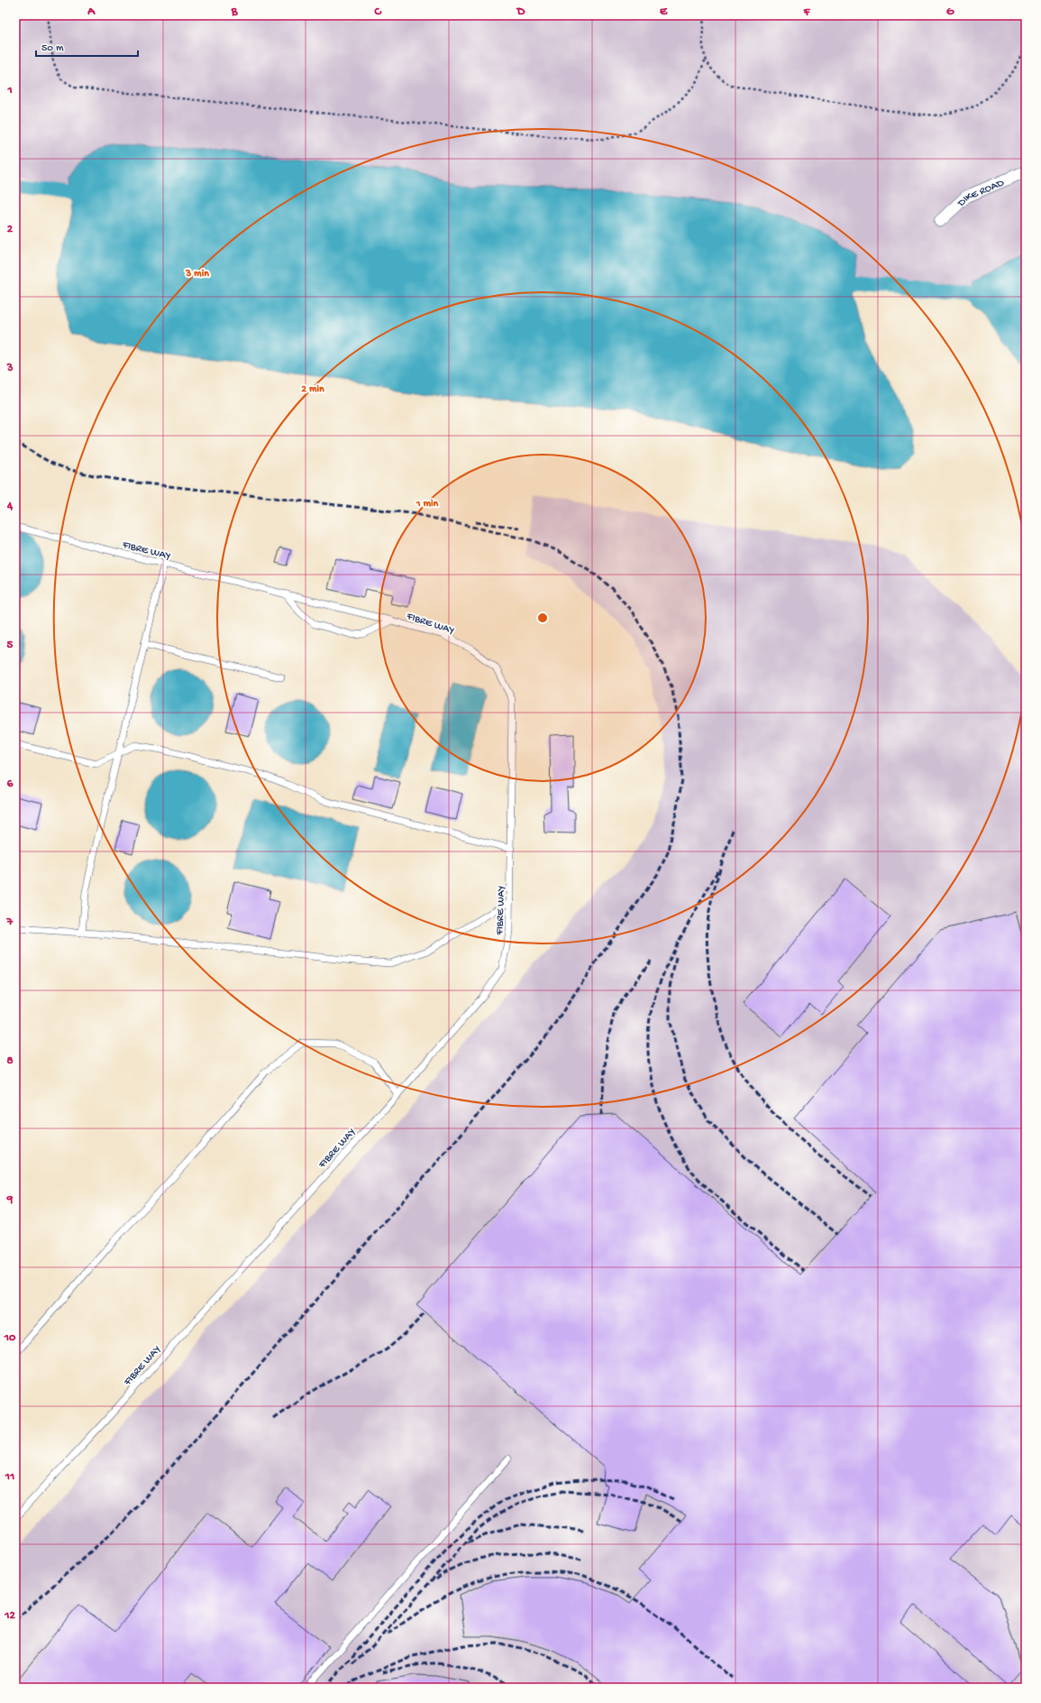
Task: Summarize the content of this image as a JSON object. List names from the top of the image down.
{
  "streets": {
    "street": ["DIKE ROAD"],
    "lane": ["FIBRE WAY"]
  },
  "scale_bar": "50 m",
  "grid": {
    "columns": [
      "A",
      "B",
      "C",
      "D",
      "E",
      "F",
      "G"
    ],
    "rows": [
      "1",
      "2",
      "3",
      "4",
      "5",
      "6",
      "7",
      "8",
      "9",
      "10",
      "11",
      "12"
    ]
  },
  "rings": ["3 min", "2 min", "1 min"]
}
